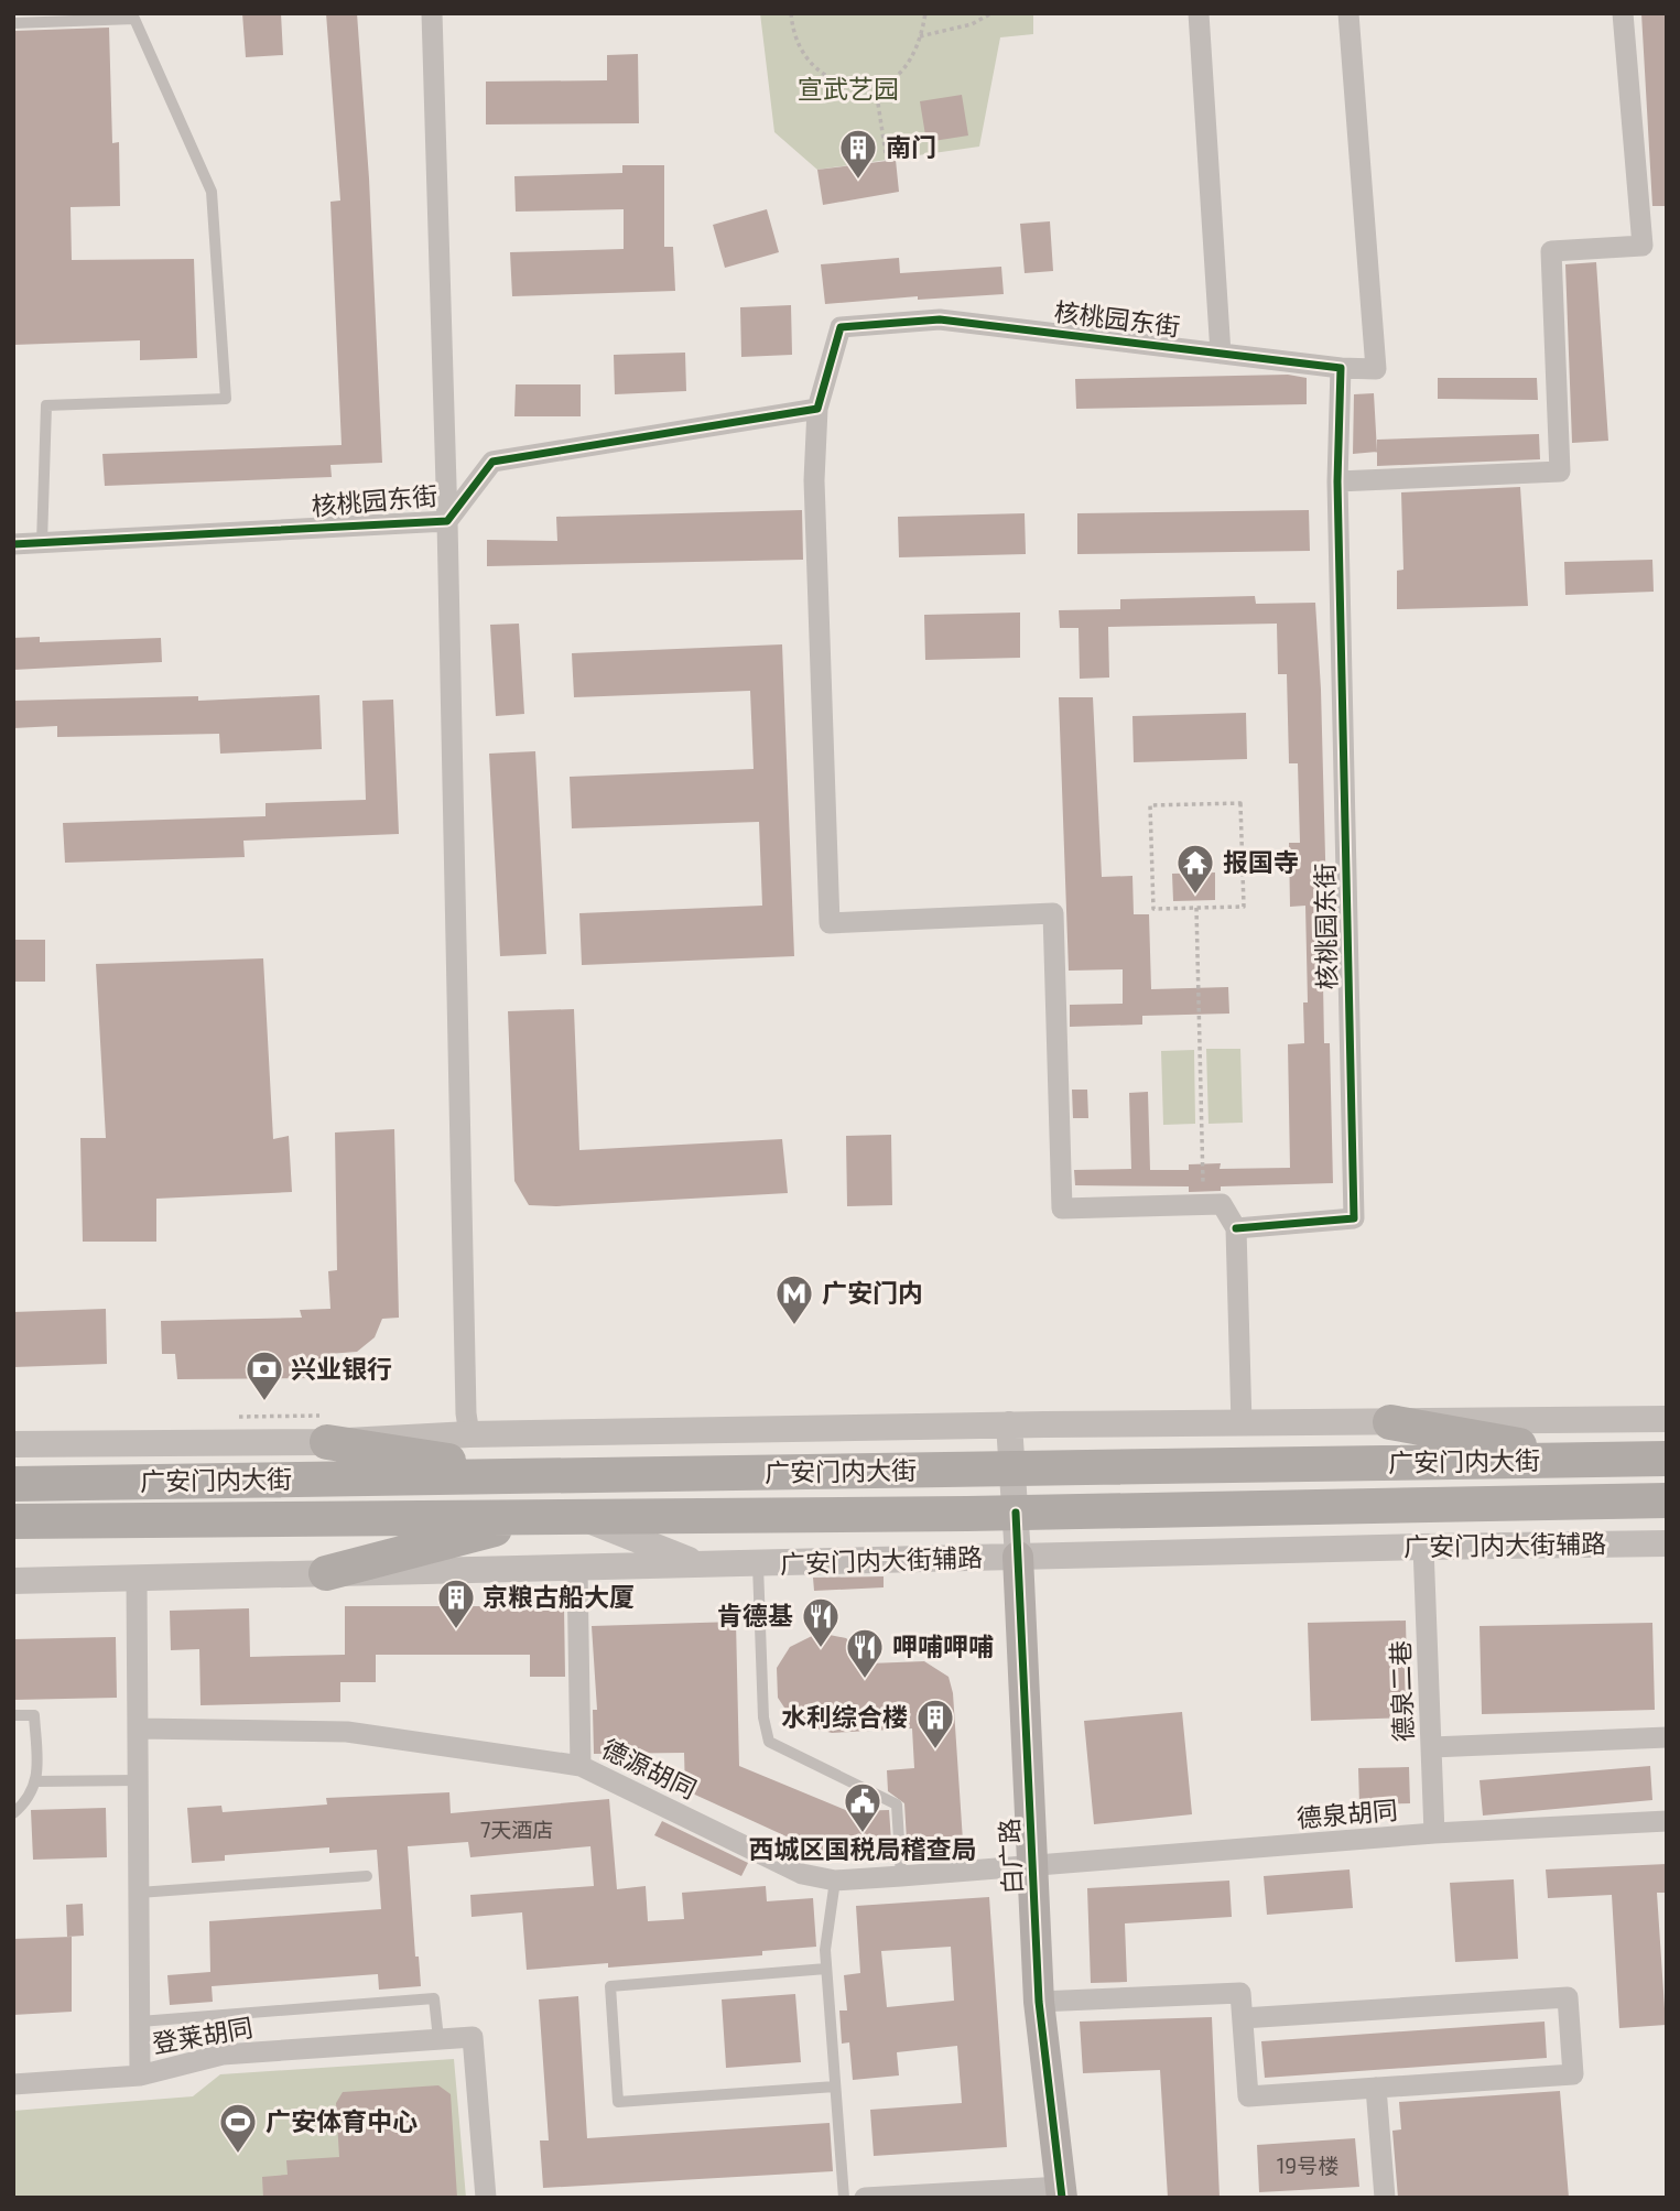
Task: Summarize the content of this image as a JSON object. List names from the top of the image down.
{
  "streets": {
    "main road": ["广安门内大街", "白广路"],
    "street": [
      "核桃园东街",
      "广安门内大街辅路",
      "德泉二巷",
      "德源胡同",
      "德泉胡同",
      "登莱胡同"
    ]
  },
  "crossings": [
    ["广安门内大街", "广安门内大街辅路"],
    ["广安门内大街", "白广路"],
    ["广安门内大街辅路", "德泉二巷"],
    ["广安门内大街辅路", "白广路"],
    ["德泉二巷", "德泉胡同"],
    ["德源胡同", "德泉胡同"],
    ["德源胡同", "白广路"],
    ["德源胡同", "登莱胡同"],
    ["德泉胡同", "白广路"]
  ],
  "parks": ["宣武艺园"],
  "places": {
    "building": ["南门", "京粮古船大厦", "水利综合楼"],
    "temple": ["报国寺"],
    "metro station": ["广安门内"],
    "bank": ["兴业银行"],
    "restaurant": ["肯德基", "呷哺呷哺"],
    "public building": ["西城区国税局稽查局"],
    "sports": ["广安体育中心"]
  },
  "house_numbers": ["7天酒店", "19号楼"]
}
